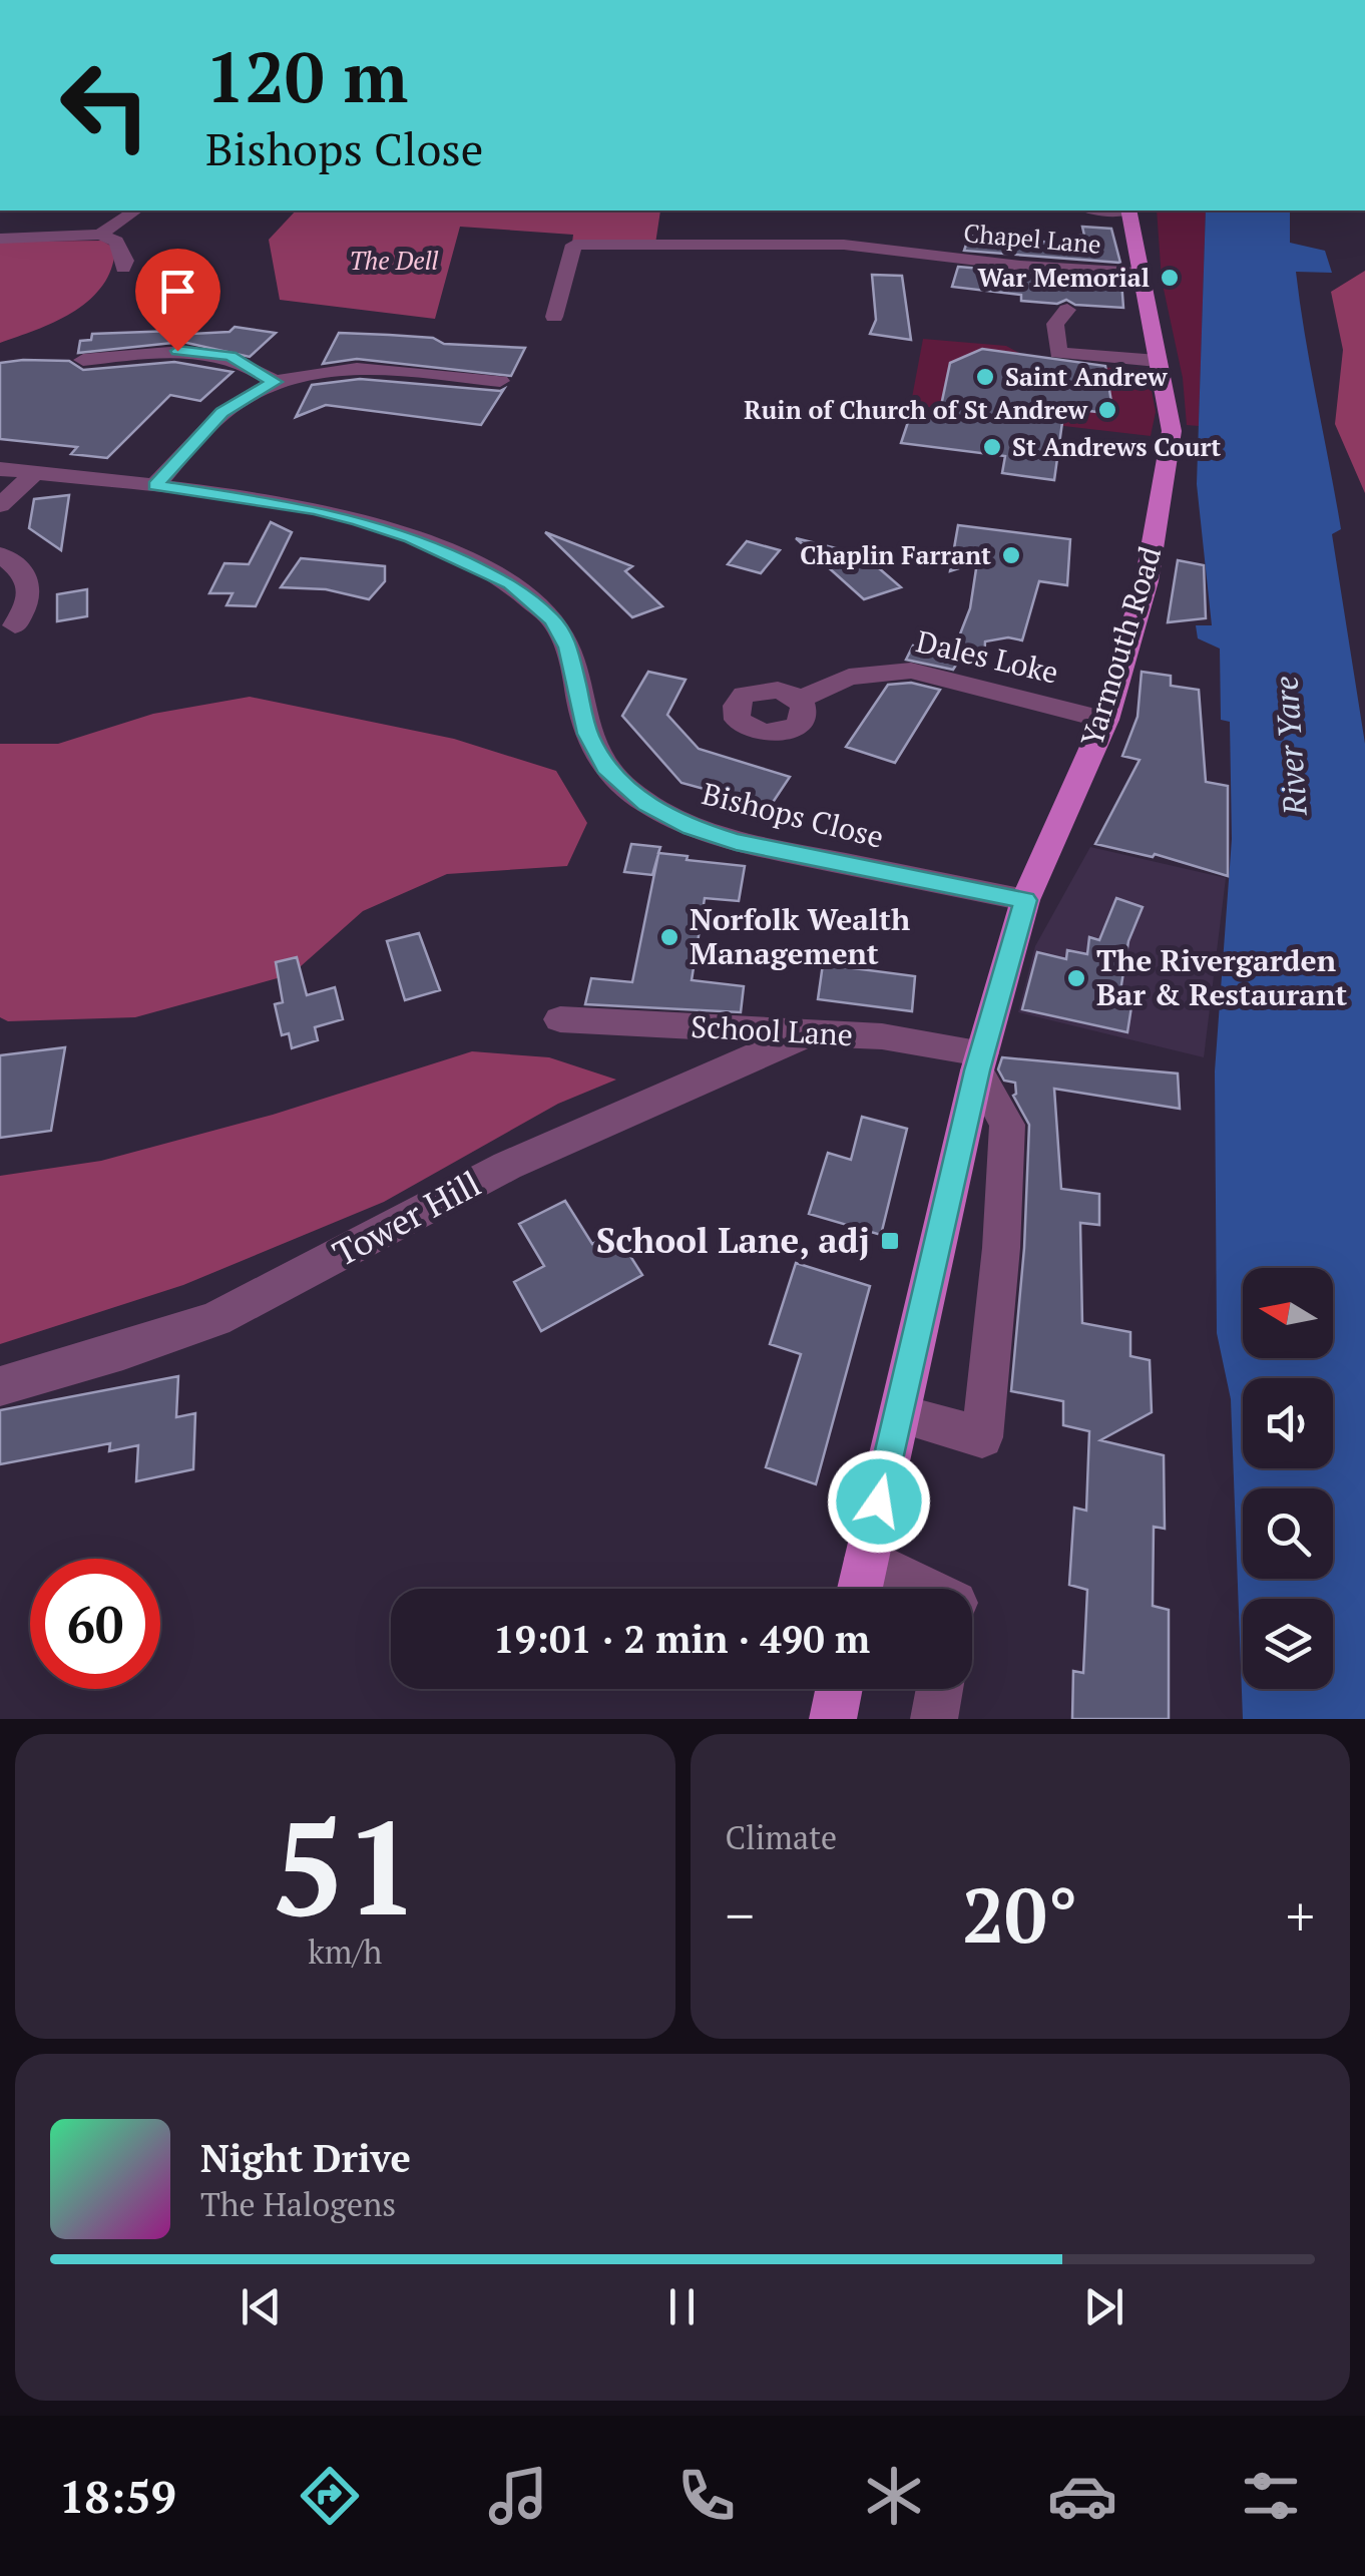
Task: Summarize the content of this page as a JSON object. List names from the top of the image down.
{
  "streets": {
    "main road": ["Yarmouth Road"],
    "street": [
      "Chapel Lane",
      "Dales Loke",
      "Bishops Close",
      "School Lane",
      "Tower Hill"
    ]
  },
  "crossings": [
    ["Chapel Lane", "Yarmouth Road"],
    ["Yarmouth Road", "Dales Loke"],
    ["Yarmouth Road", "Bishops Close"],
    ["Yarmouth Road", "School Lane"],
    ["School Lane", "Tower Hill"]
  ],
  "water": ["River Yare"],
  "parks": ["The Dell"],
  "places": {
    "other": [
      "War Memorial",
      "Saint Andrew",
      "Ruin of Church of St Andrew",
      "St Andrews Court",
      "Chaplin Farrant",
      "Norfolk Wealth Management",
      "The Rivergarden Bar & Restaurant"
    ],
    "transit": ["School Lane, adj"]
  },
  "north": "left",
  "page": {
    "turn": ["120 m", "Bishops Close"],
    "limit": "60",
    "trip": "19:01 · 2 min · 490 m",
    "tile": [
      ["51", "km/h"],
      "Climate"
    ],
    "heat": ["−", "20°", "+"],
    "song": ["Night Drive", "The Halogens"],
    "tabs": "18:59"
  }
}
